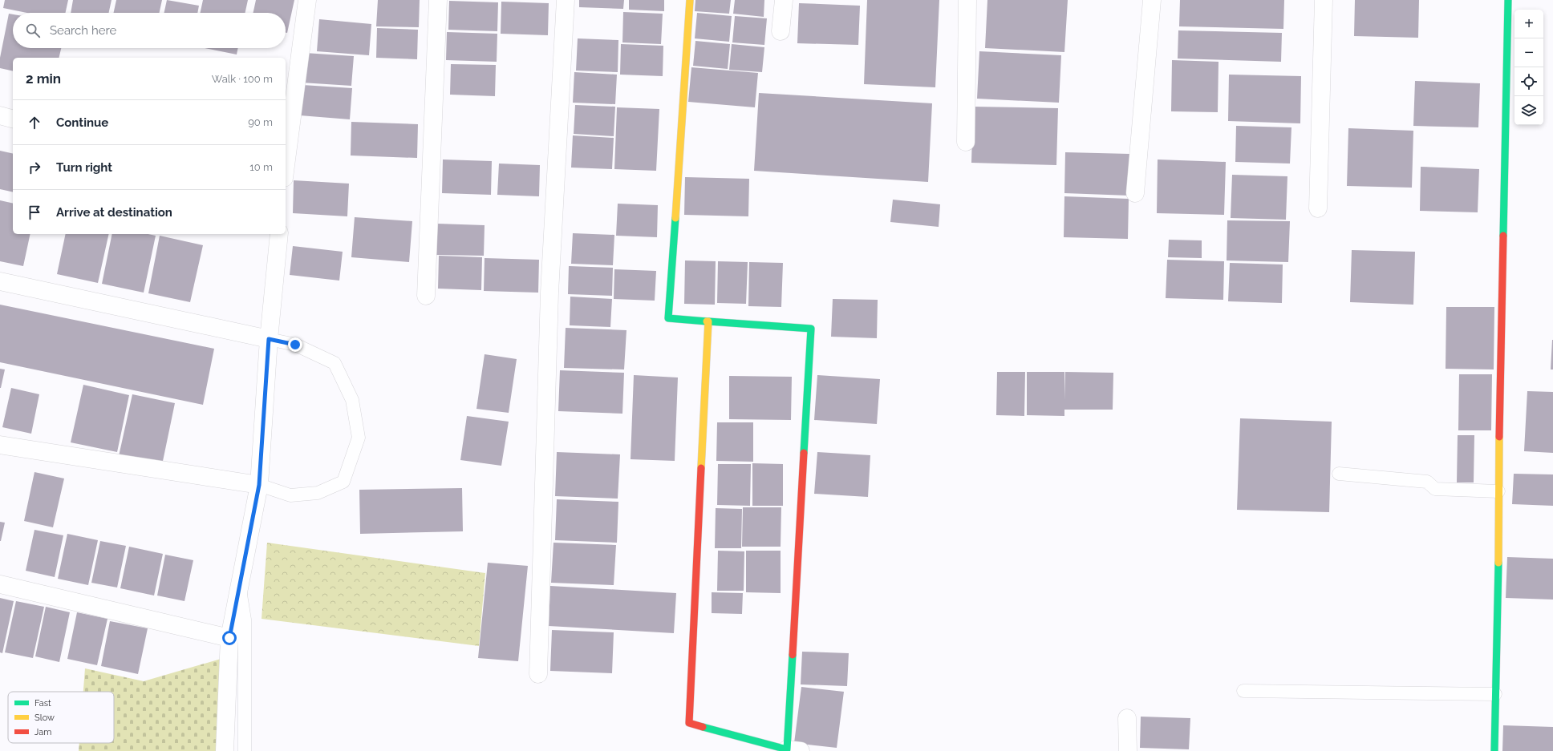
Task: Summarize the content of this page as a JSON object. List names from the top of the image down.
{
  "legend": ["Fast", "Slow", "Jam"],
  "page": {
    "map_buttons": ["+", "−"],
    "search": "Search here",
    "heading": ["2 min", "Walk · 100 m"],
    "list": [
      ["Continue", "90 m"],
      ["Turn right", "10 m"],
      "Arrive at destination"
    ]
  }
}
